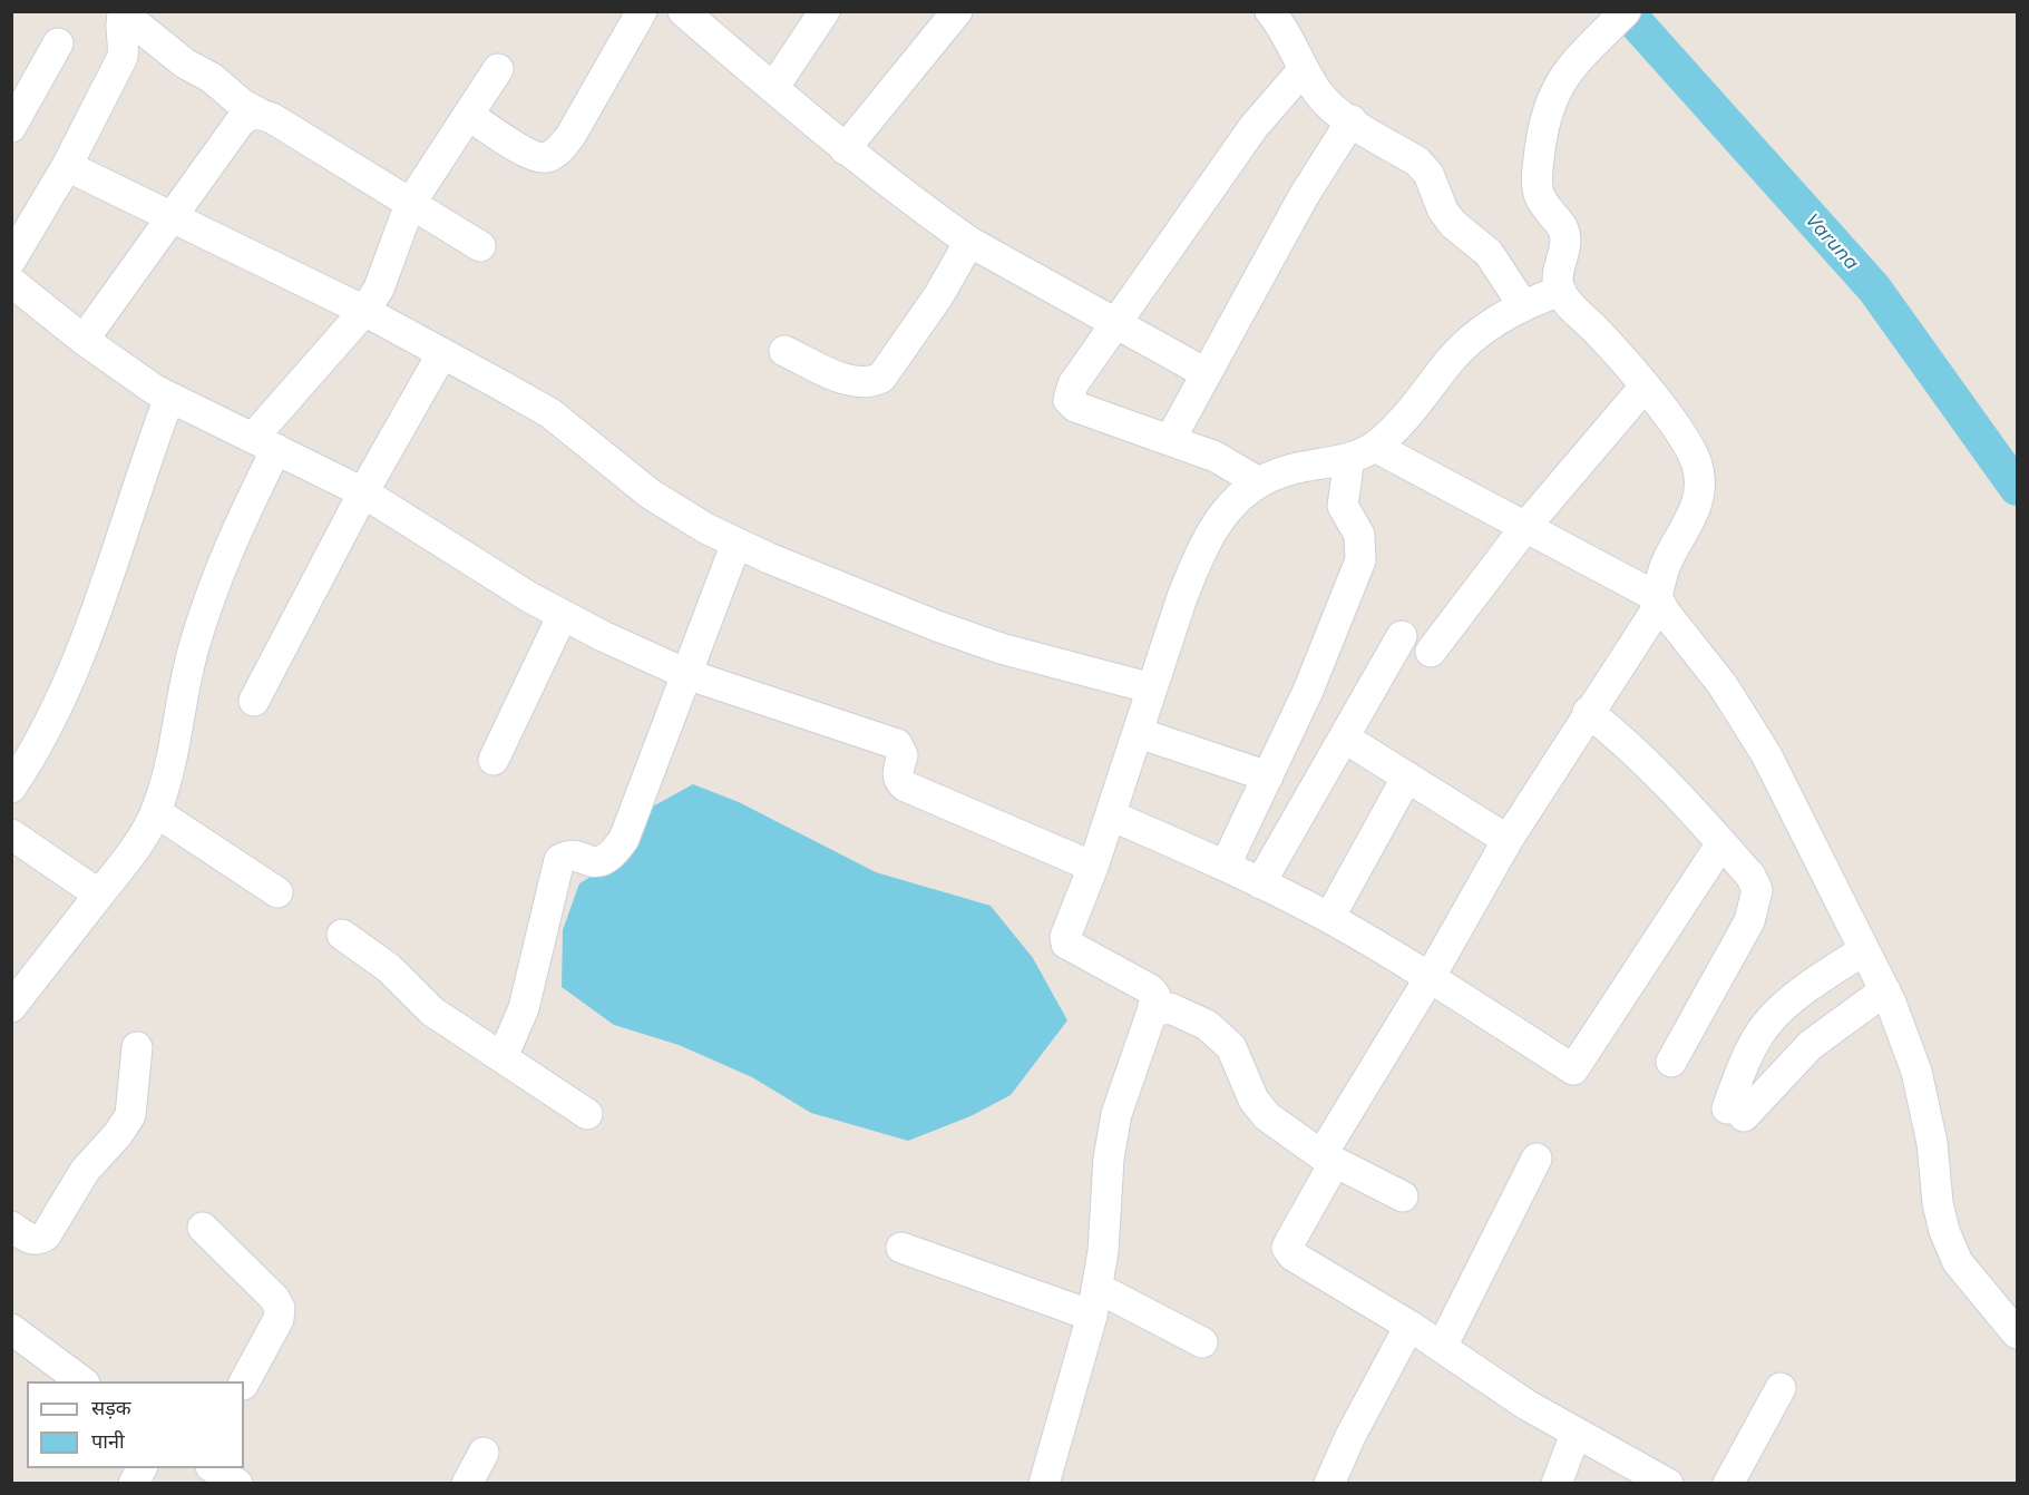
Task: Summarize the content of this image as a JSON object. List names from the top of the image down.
{
  "water": ["Varuna"],
  "legend": ["सड़क", "पानी"]
}
